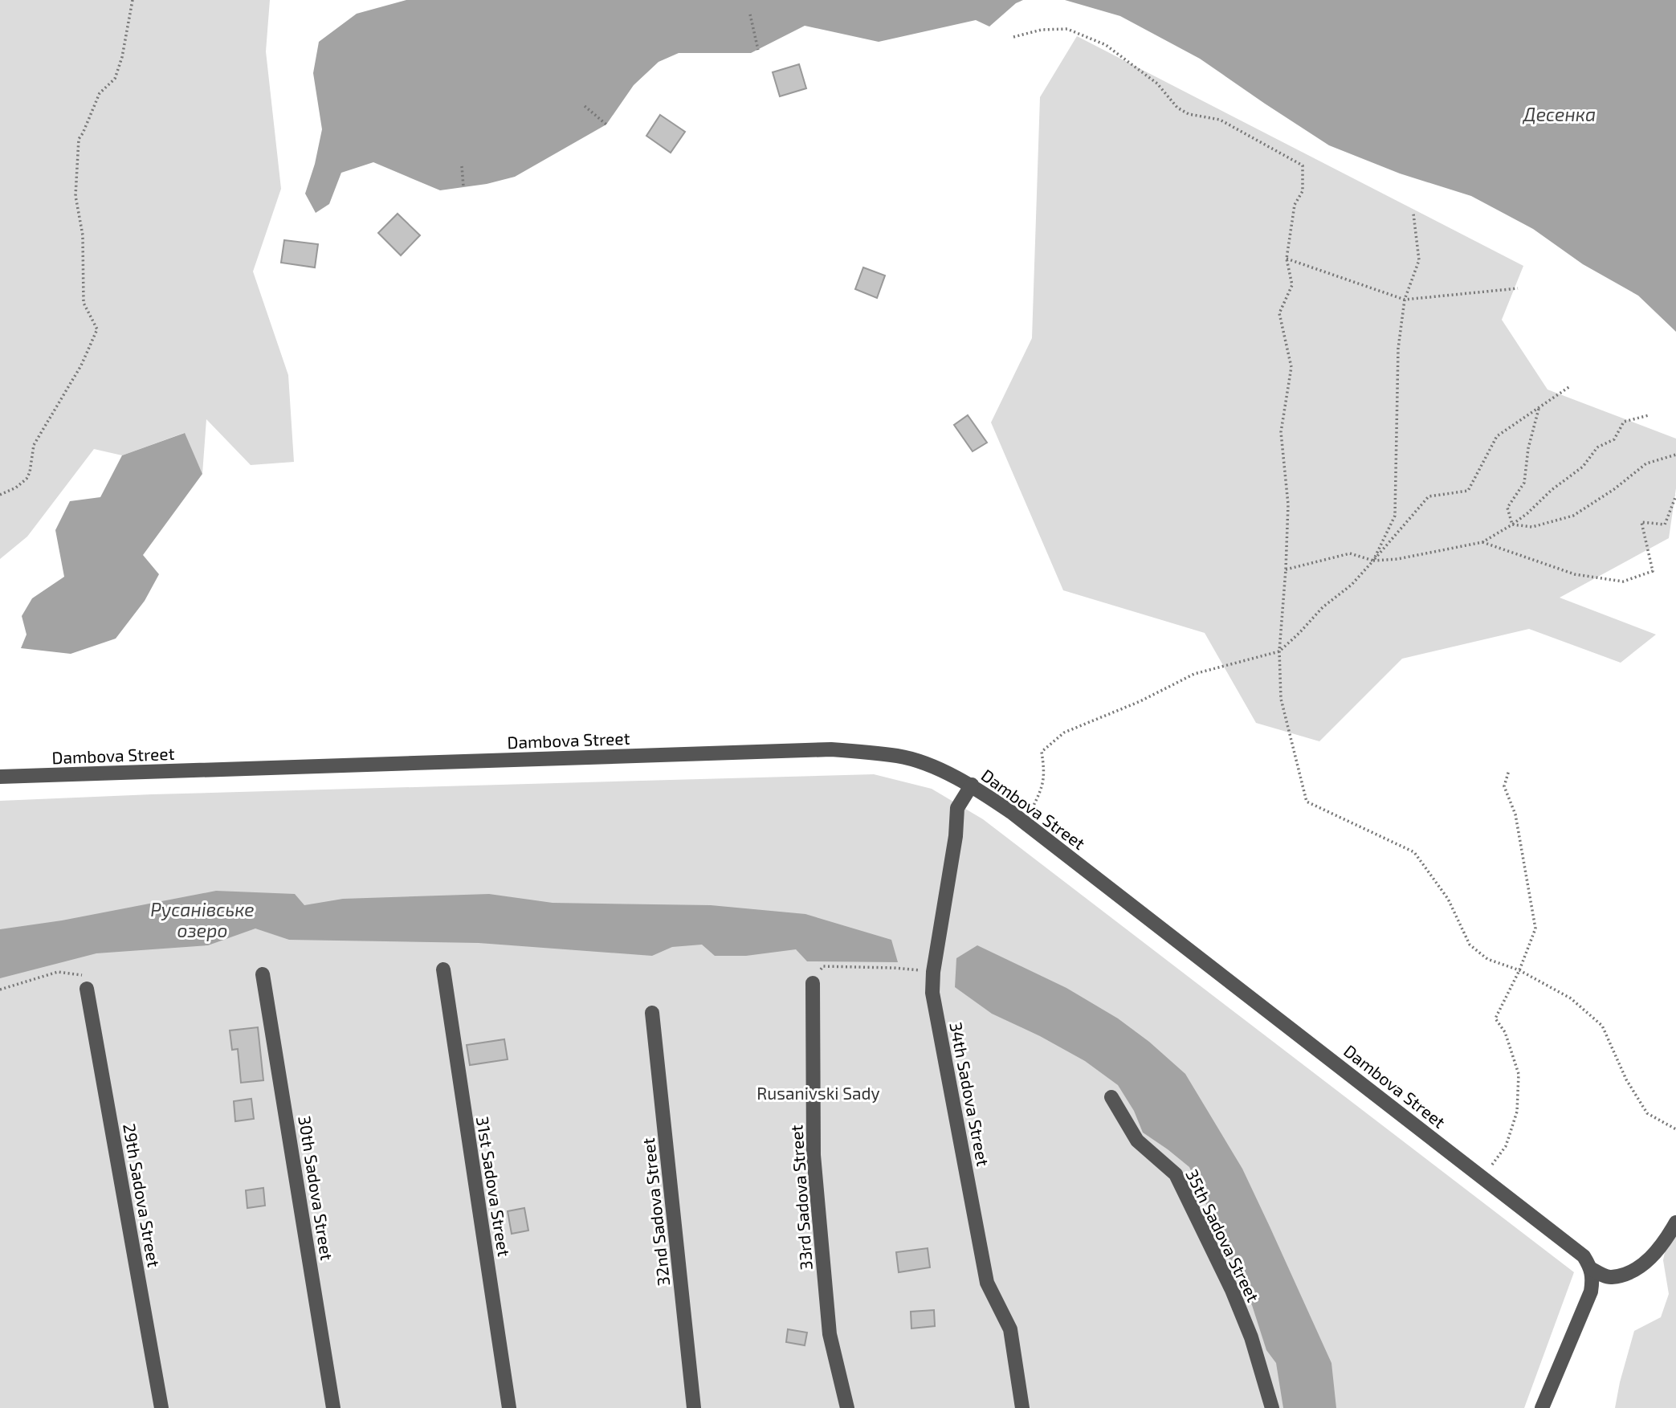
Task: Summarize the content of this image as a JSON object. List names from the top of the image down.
{
  "streets": {
    "street": [
      "Dambova Street",
      "34th Sadova Street",
      "31st Sadova Street",
      "30th Sadova Street",
      "29th Sadova Street",
      "33rd Sadova Street",
      "32nd Sadova Street",
      "35th Sadova Street"
    ]
  },
  "crossings": [
    ["Dambova Street", "34th Sadova Street"]
  ],
  "water": ["Десенка", "Русанівське озеро"],
  "parks": ["Rusanivski Sady"]
}
